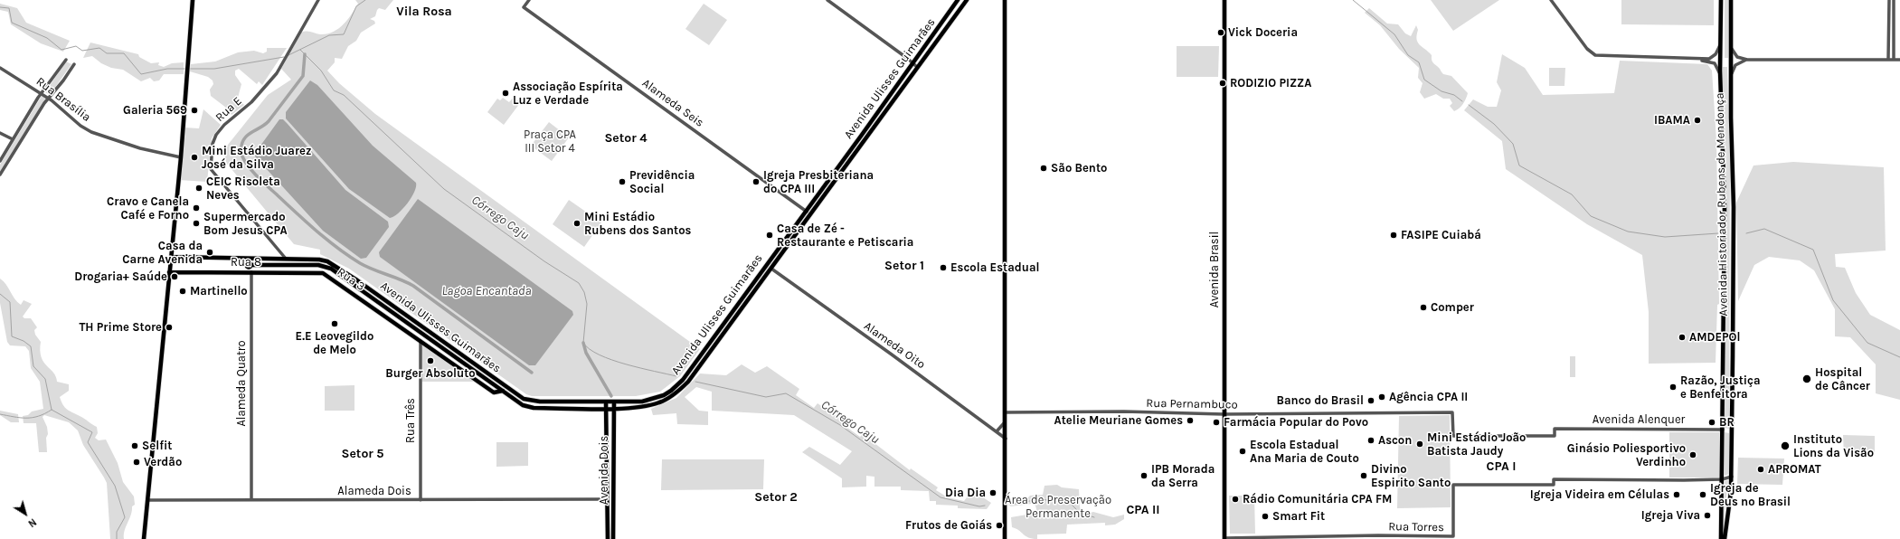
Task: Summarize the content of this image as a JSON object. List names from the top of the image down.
{
  "streets": {
    "main road": [
      "Avenida Ulisses Guimarães",
      "Avenida Historiador Rubens de Mendonça",
      "Rua 8",
      "Avenida Brasil",
      "Rua 3",
      "Alameda Quatro",
      "Avenida Dois"
    ],
    "street": [
      "Rua Brasília",
      "Alameda Seis",
      "Rua E",
      "Alameda Oito",
      "Rua Pernambuco",
      "Avenida Alenquer",
      "Rua Três",
      "Alameda Dois",
      "Rua Torres"
    ]
  },
  "crossings": [
    ["Avenida Ulisses Guimarães", "Alameda Seis"],
    ["Avenida Ulisses Guimarães", "Rua E"],
    ["Avenida Ulisses Guimarães", "Alameda Oito"],
    ["Avenida Ulisses Guimarães", "Alameda Quatro"],
    ["Avenida Ulisses Guimarães", "Avenida Dois"],
    ["Avenida Historiador Rubens de Mendonça", "Avenida Alenquer"],
    ["Avenida Historiador Rubens de Mendonça", "Rua Torres"],
    ["Rua 8", "Rua 3"],
    ["Rua 8", "Alameda Quatro"],
    ["Avenida Brasil", "Rua Pernambuco"],
    ["Avenida Brasil", "Rua Torres"],
    ["Rua 3", "Rua Três"],
    ["Alameda Quatro", "Alameda Dois"],
    ["Rua Pernambuco", "Avenida Alenquer"],
    ["Rua Três", "Alameda Dois"]
  ],
  "districts": [
    "Vila Rosa",
    "Setor 4",
    "Setor 1",
    "Setor 5",
    "CPA I",
    "Setor 2",
    "CPA II"
  ],
  "water": ["Córrego Caju", "Lagoa Encantada"],
  "parks": ["Praça CPA III Setor 4", "Área de Preservação Permanente"],
  "places": [
    "Vick Doceria",
    "RODIZIO PIZZA",
    "Associação Espírita Luz e Verdade",
    "Galeria 569",
    "IBAMA",
    "Mini Estádio Juarez José da Silva",
    "São Bento",
    "Previdência Social",
    "Igreja Presbiteriana do CPA III",
    "CEIC Risoleta Neves",
    "Cravo e Canela Café e Forno",
    "Supermercado Bom Jesus CPA",
    "Mini Estádio Rubens dos Santos",
    "Casa de Zé - Restaurante e Petiscaria",
    "FASIPE Cuiabá",
    "Casa da Carne Avenida",
    "Escola Estadual",
    "Drogaria+ Saúde",
    "Martinello",
    "Comper",
    "E.E Leovegildo de Melo",
    "TH Prime Store",
    "AMDEPOl",
    "Burger Absoluto",
    "Hospital de Câncer",
    "Razão, Justiça e Benfeitora",
    "Agência CPA II",
    "Banco do Brasil",
    "Atelie Meuriane Gomes",
    "Farmácia Popular do Povo",
    "BR",
    "Ascon",
    "Mini Estádio João Batista Jaudy",
    "Selfit",
    "Instituto Lions da Visão",
    "Escola Estadual Ana Maria de Couto",
    "Ginásio Poliesportivo Verdinho",
    "Verdão",
    "APROMAT",
    "IPB Morada da Serra",
    "Divino Espirito Santo",
    "Dia Dia",
    "Igreja Videira em Células",
    "Igreja de Deus no Brasil",
    "Rádio Comunitária CPA FM",
    "Igreja Viva",
    "Smart Fit",
    "Frutos de Goiás"
  ],
  "north": "bottom right"
}
